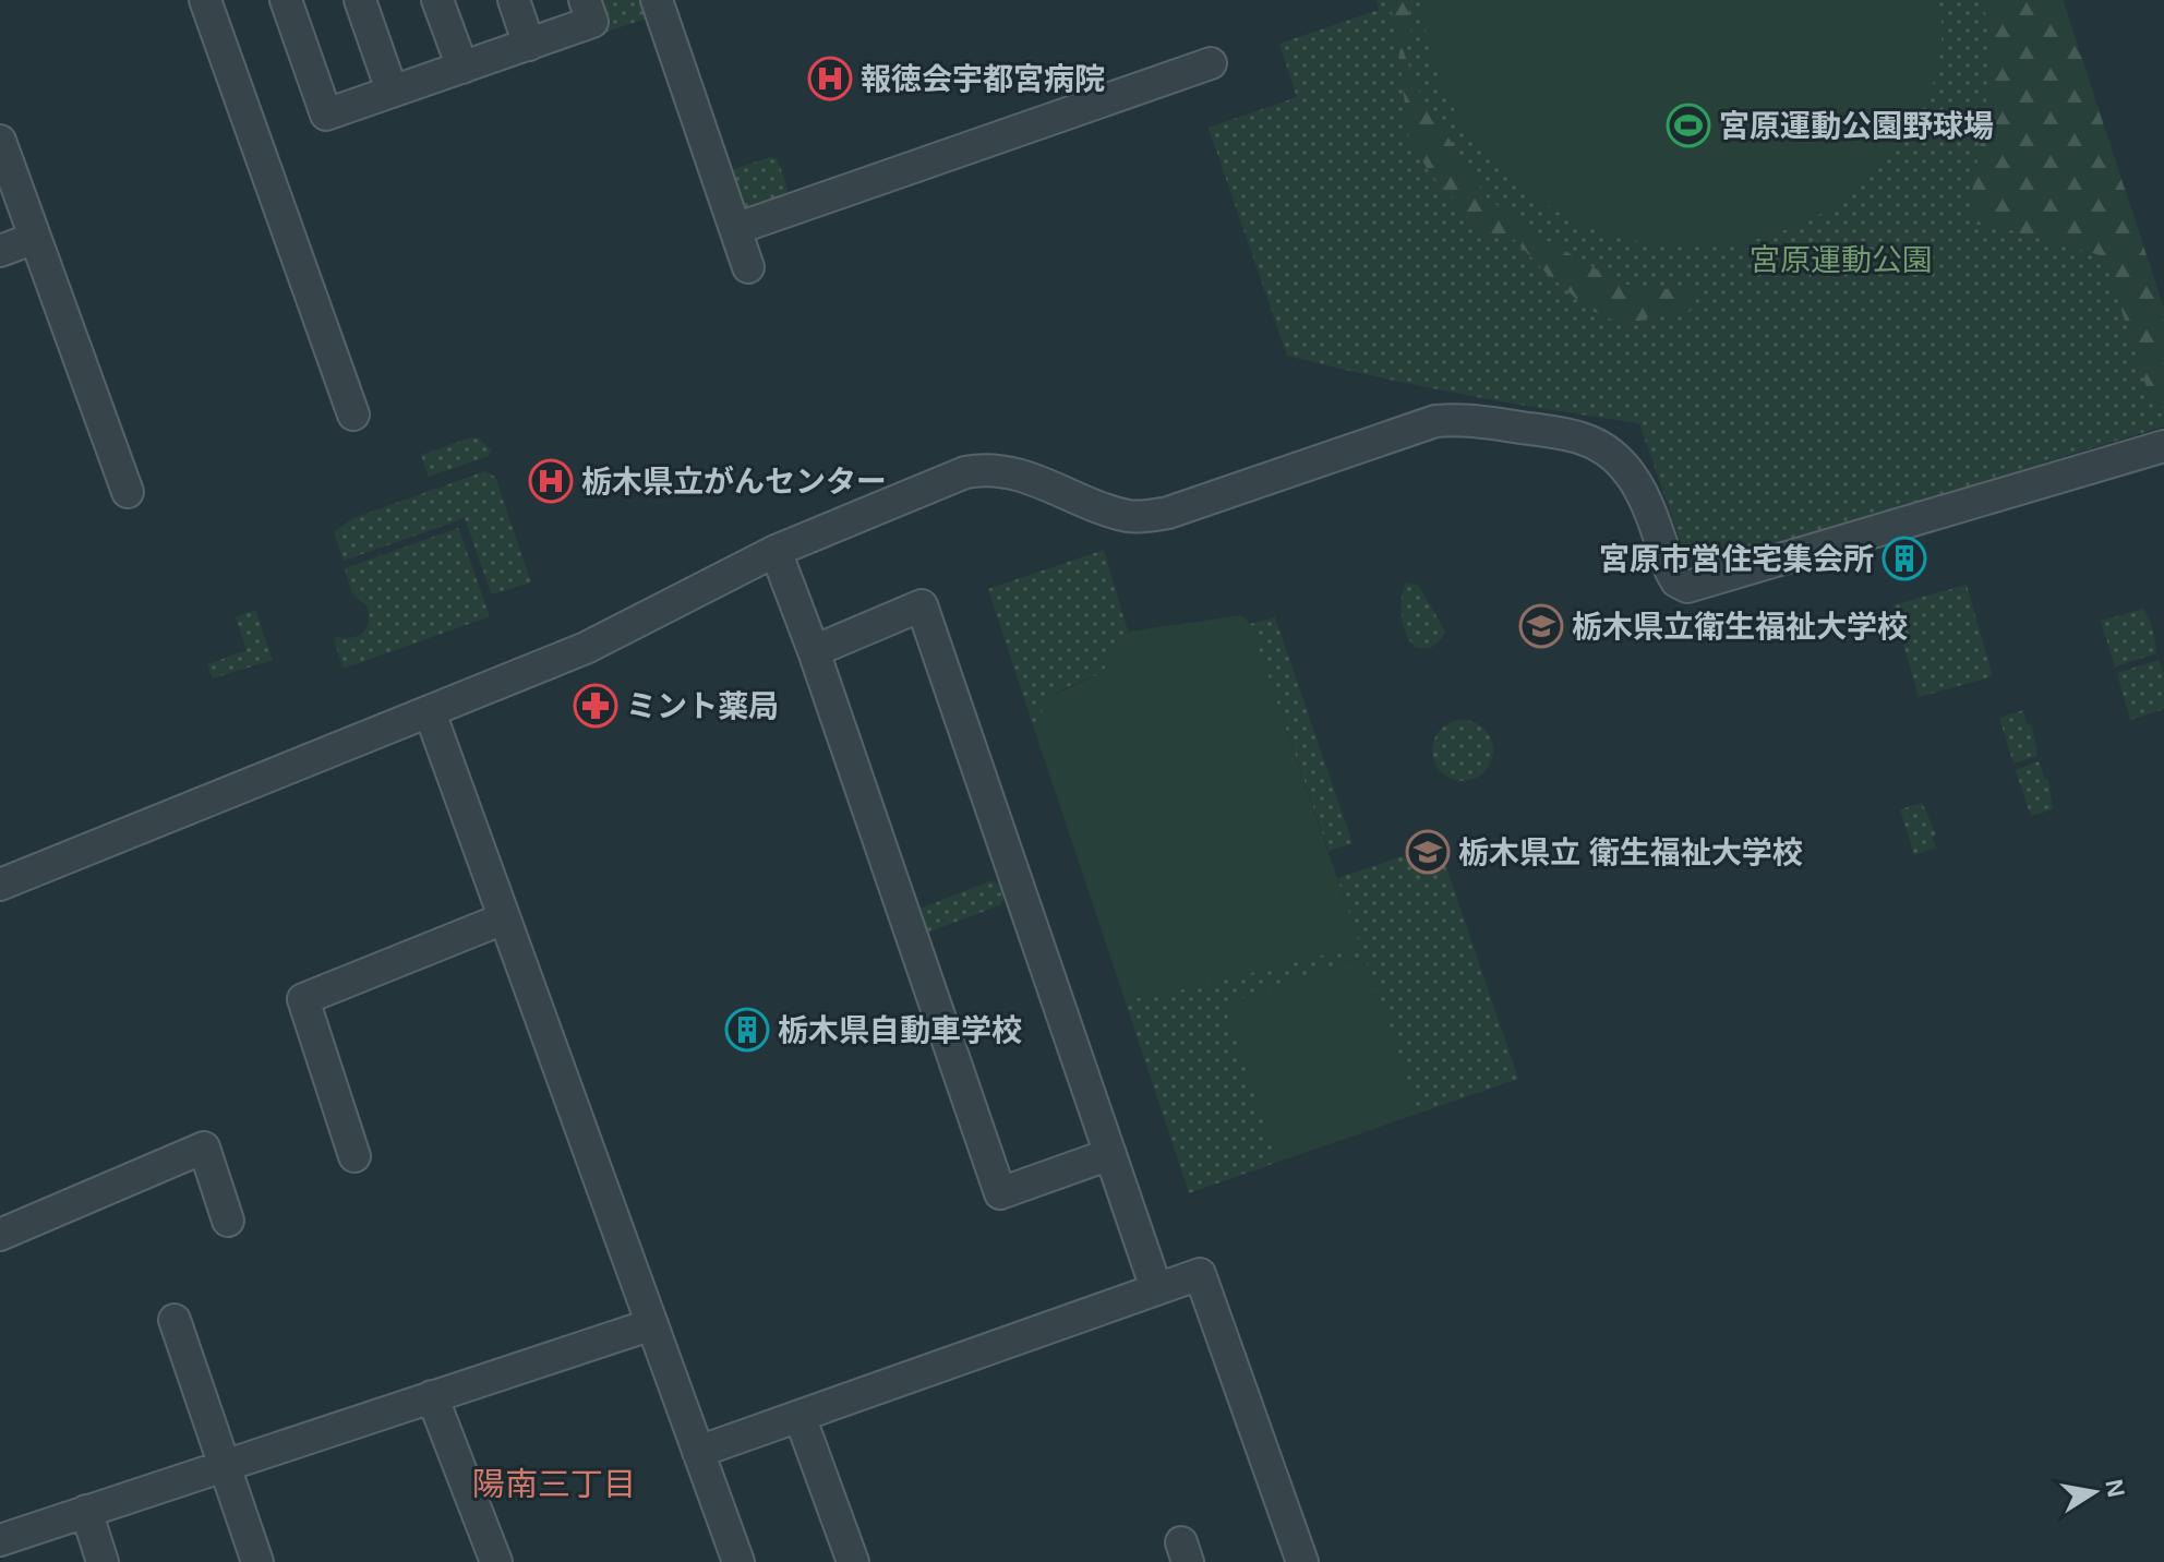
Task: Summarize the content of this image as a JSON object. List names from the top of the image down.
{
  "districts": ["陽南三丁目"],
  "parks": ["宮原運動公園"],
  "places": {
    "hospital": ["報徳会宇都宮病院", "栃木県立がんセンター"],
    "sports": ["宮原運動公園野球場"],
    "building": ["宮原市営住宅集会所", "栃木県自動車学校"],
    "school or university": ["栃木県立衛生福祉大学校", "栃木県立 衛生福祉大学校"],
    "pharmacy": ["ミント薬局"]
  },
  "north": "right"
}
